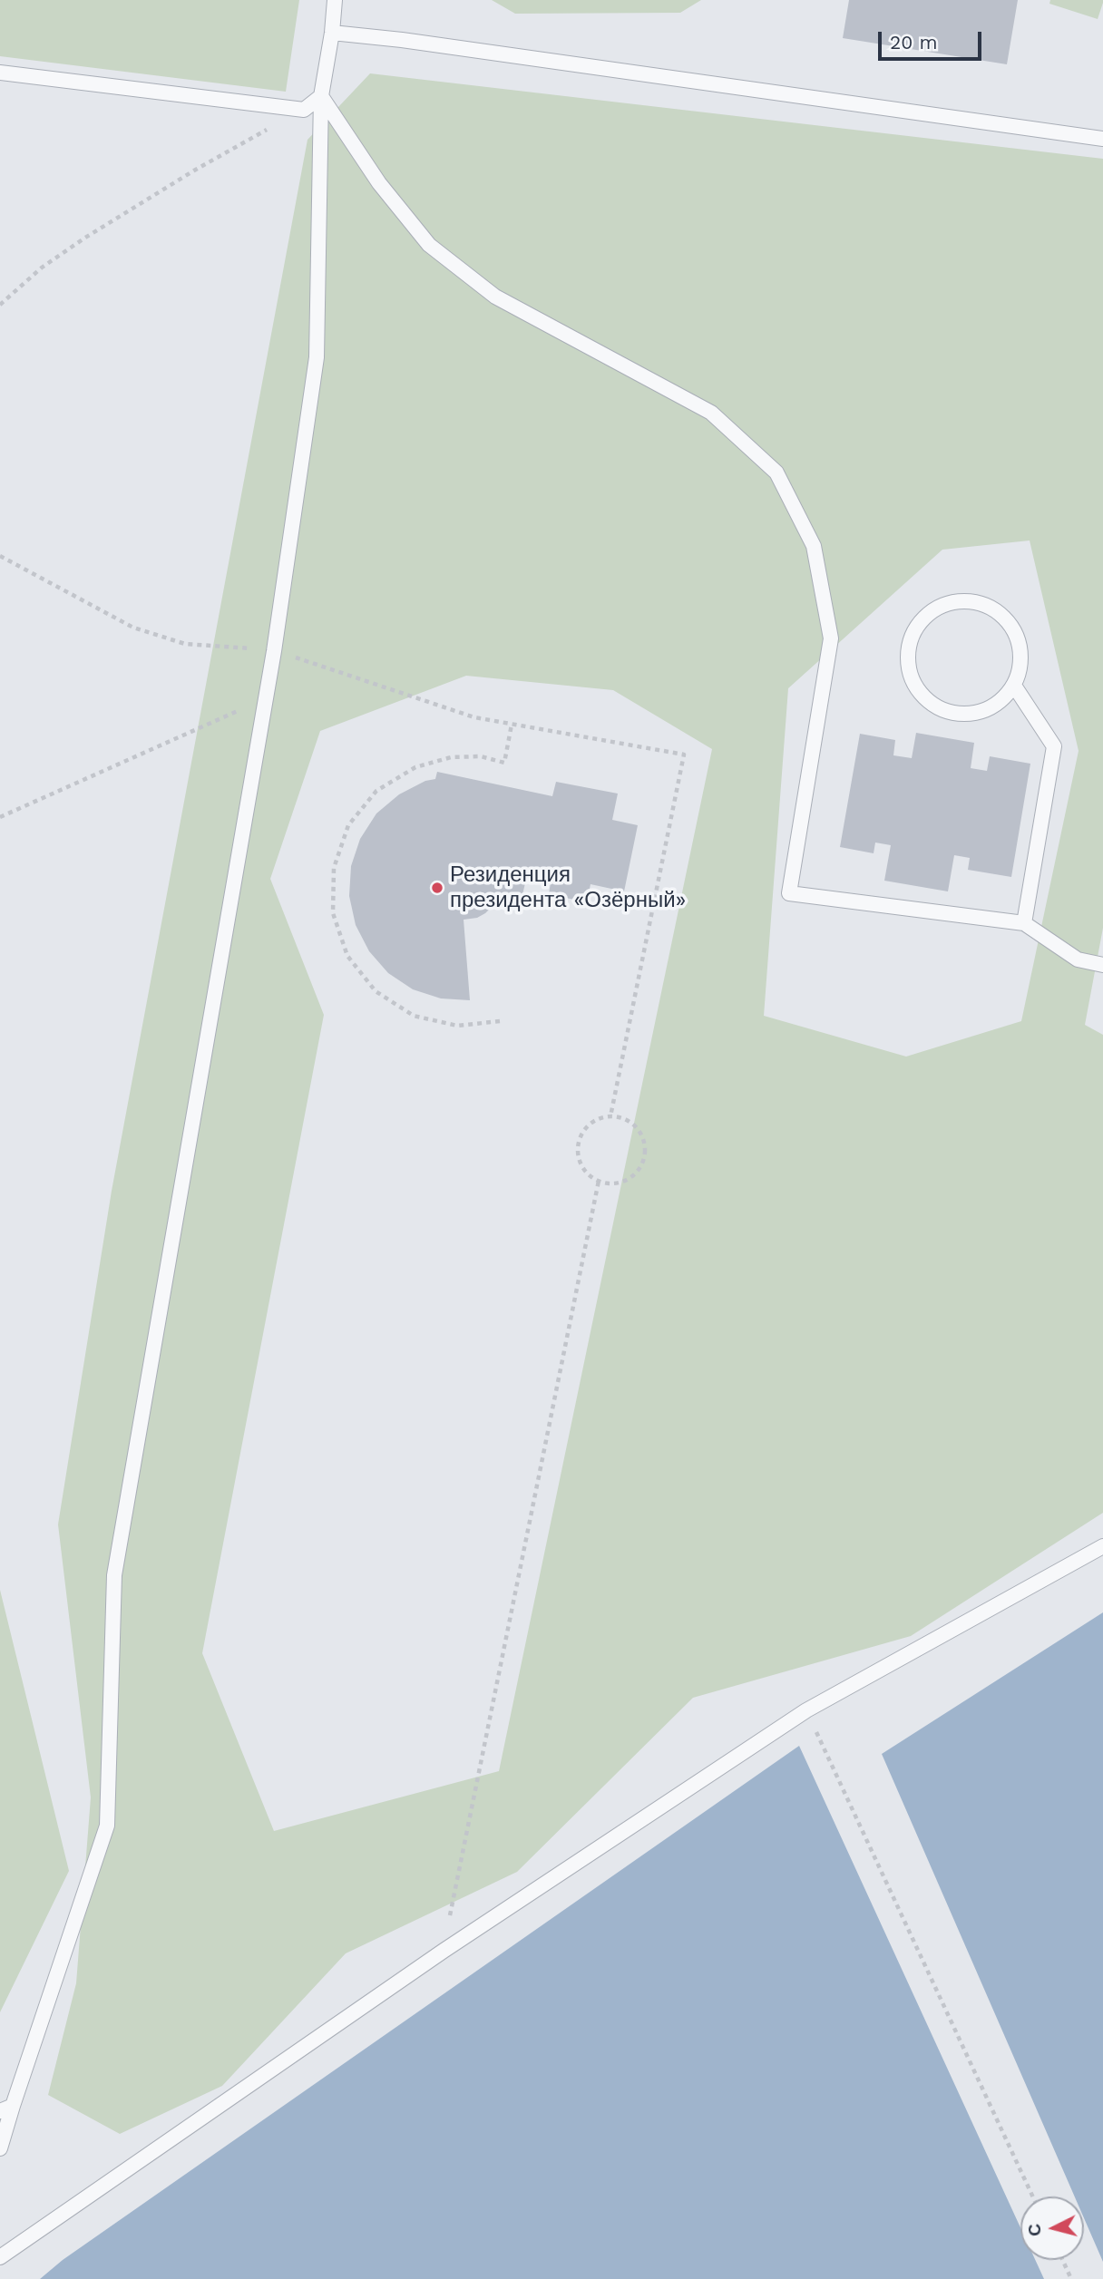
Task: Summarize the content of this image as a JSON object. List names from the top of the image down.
{
  "places": ["Резиденция президента «Озёрный»"],
  "scale_bar": "20 m",
  "north": "left"
}
